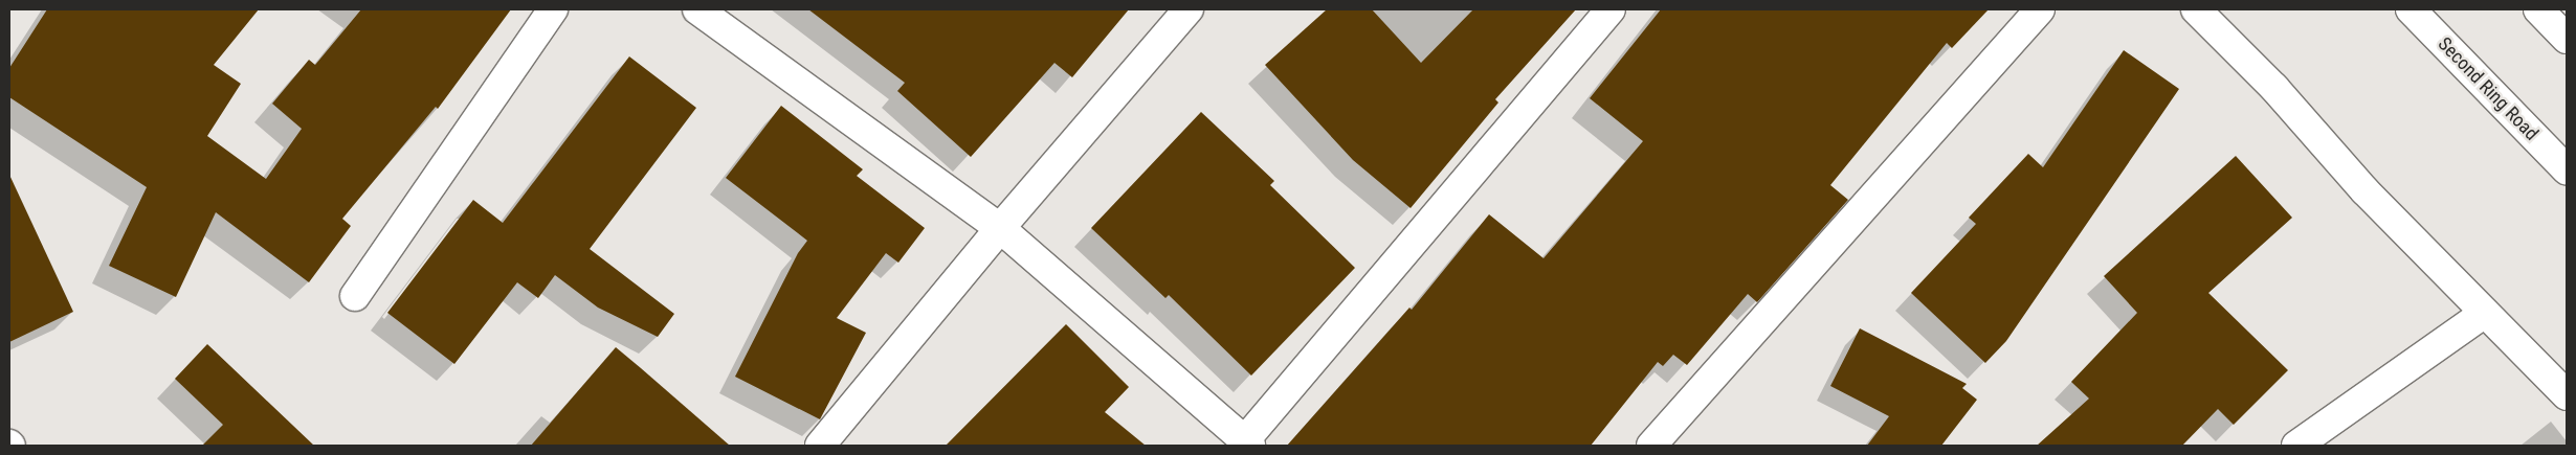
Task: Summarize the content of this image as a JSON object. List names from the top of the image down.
{
  "streets": {
    "main road": ["Second Ring Road"]
  }
}
